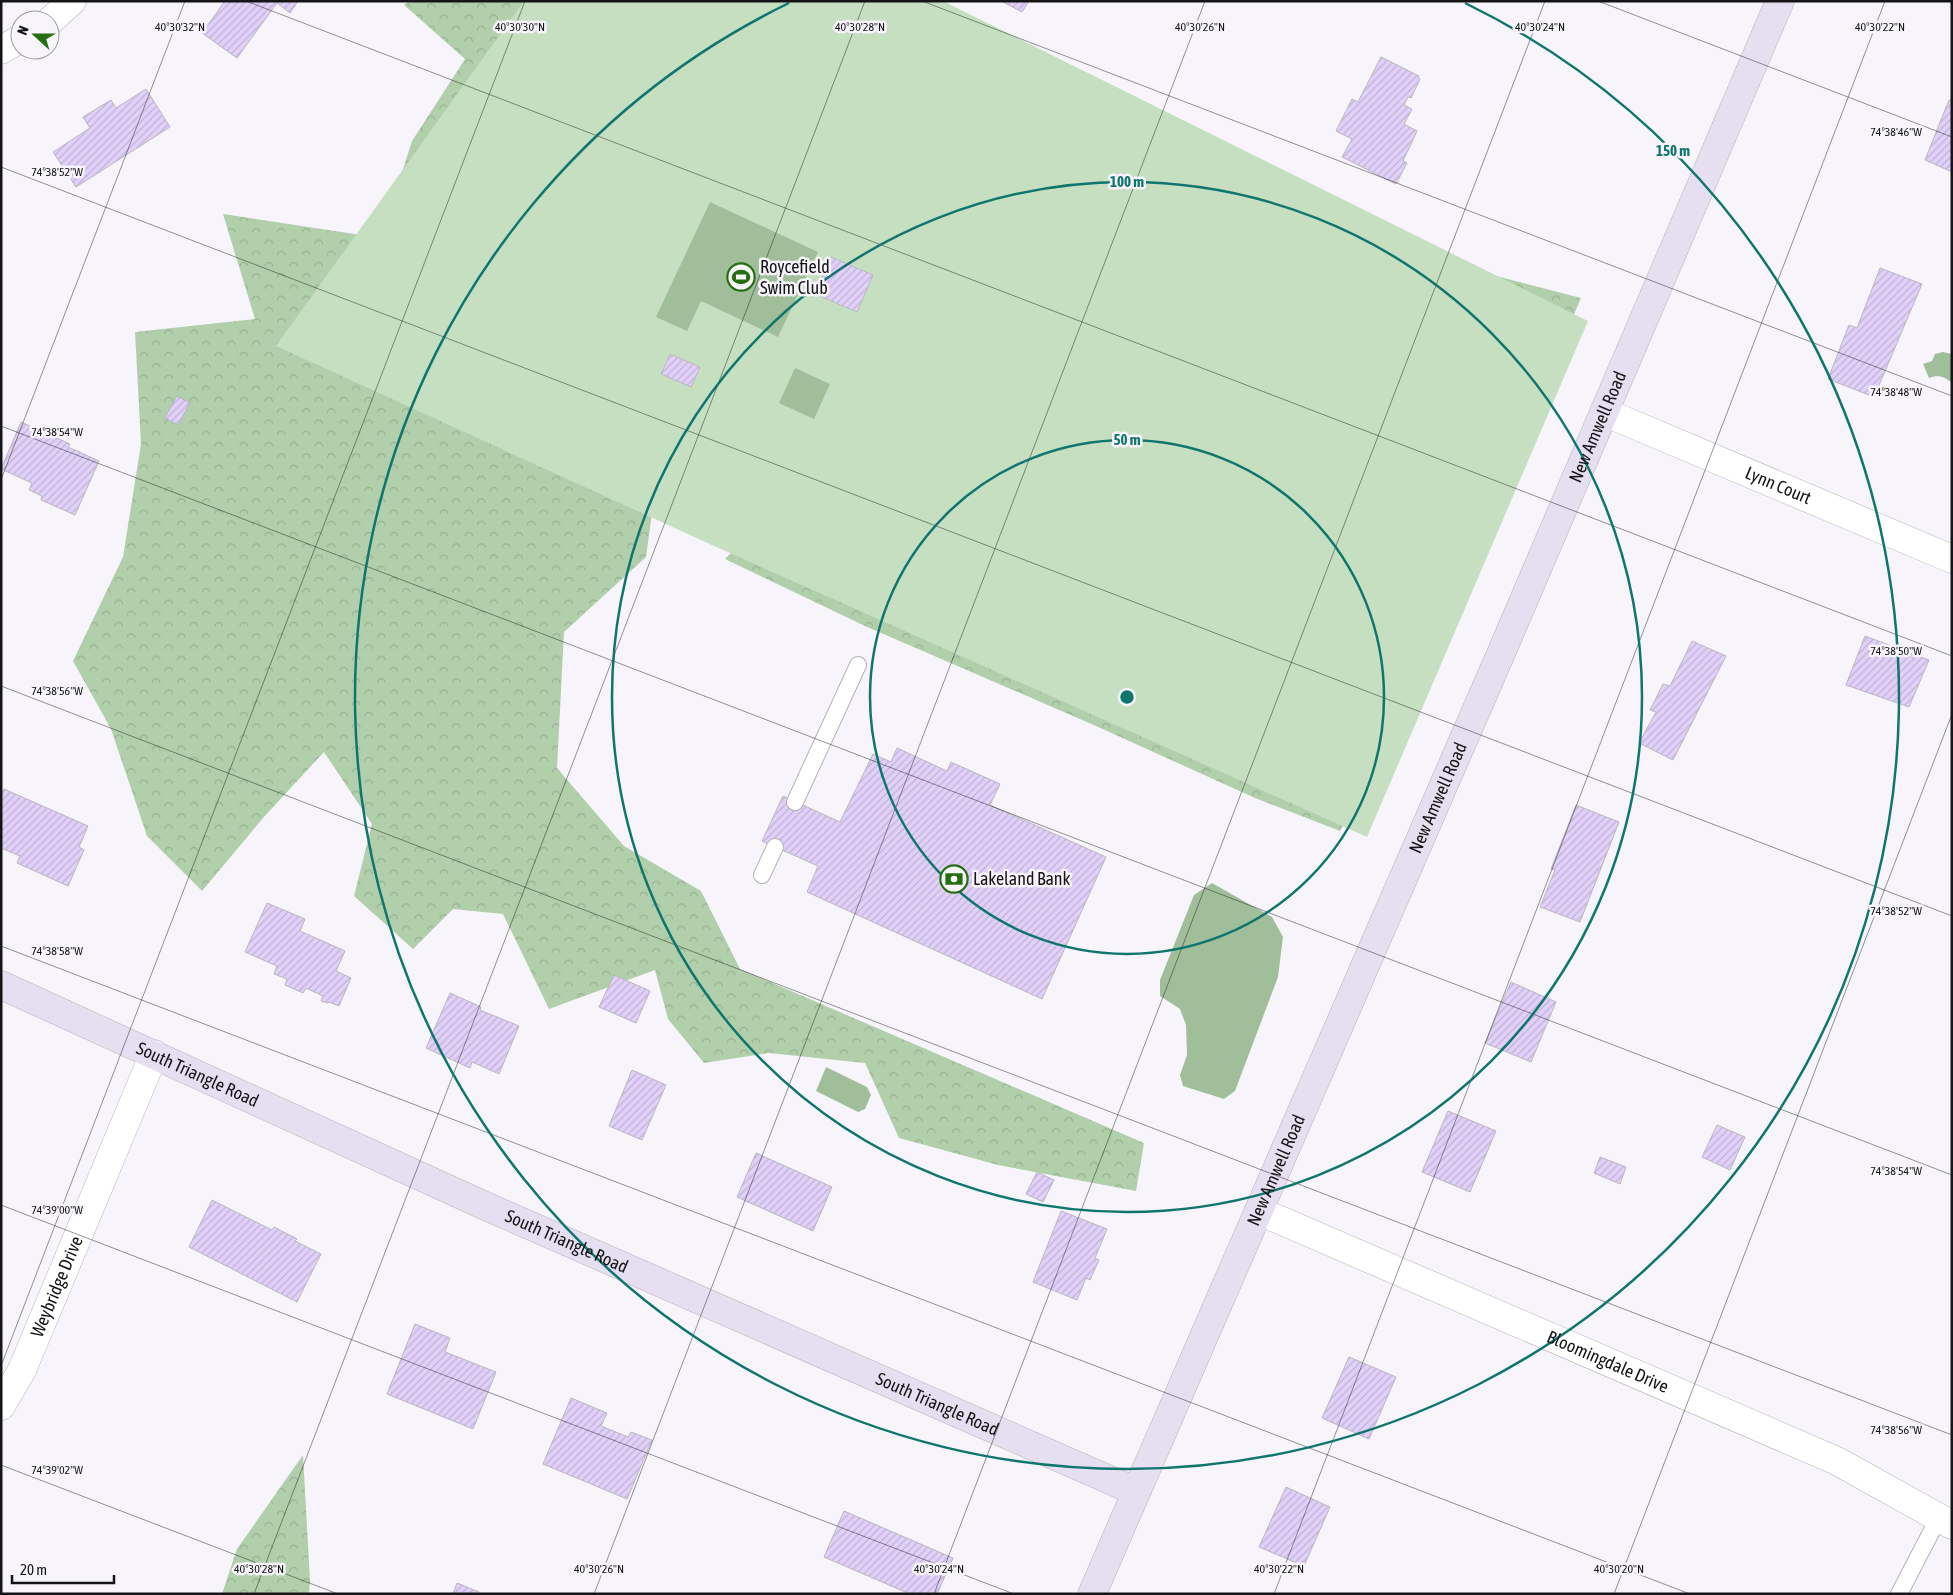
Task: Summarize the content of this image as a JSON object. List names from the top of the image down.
{
  "streets": {
    "street": [
      "New Amwell Road",
      "Lynn Court",
      "South Triangle Road",
      "Weybridge Drive",
      "Bloomingdale Drive"
    ]
  },
  "crossings": [
    ["New Amwell Road", "Lynn Court"],
    ["New Amwell Road", "South Triangle Road"],
    ["New Amwell Road", "Bloomingdale Drive"],
    ["South Triangle Road", "Weybridge Drive"]
  ],
  "places": {
    "sports": ["Roycefield Swim Club"],
    "bank": ["Lakeland Bank"]
  },
  "scale_bar": "20 m",
  "north": "left",
  "coordinates": [
    "40°30'32\"N",
    "40°30'26\"N",
    "40°30'22\"N",
    "40°30'30\"N",
    "40°30'28\"N",
    "40°30'24\"N",
    "74°38'46\"W",
    "74°38'52\"W",
    "74°38'48\"W",
    "74°38'54\"W",
    "74°38'50\"W",
    "74°38'56\"W",
    "74°38'58\"W",
    "74°39'00\"W",
    "74°39'02\"W",
    "40°30'20\"N"
  ],
  "rings": ["150 m", "100 m", "50 m"]
}
